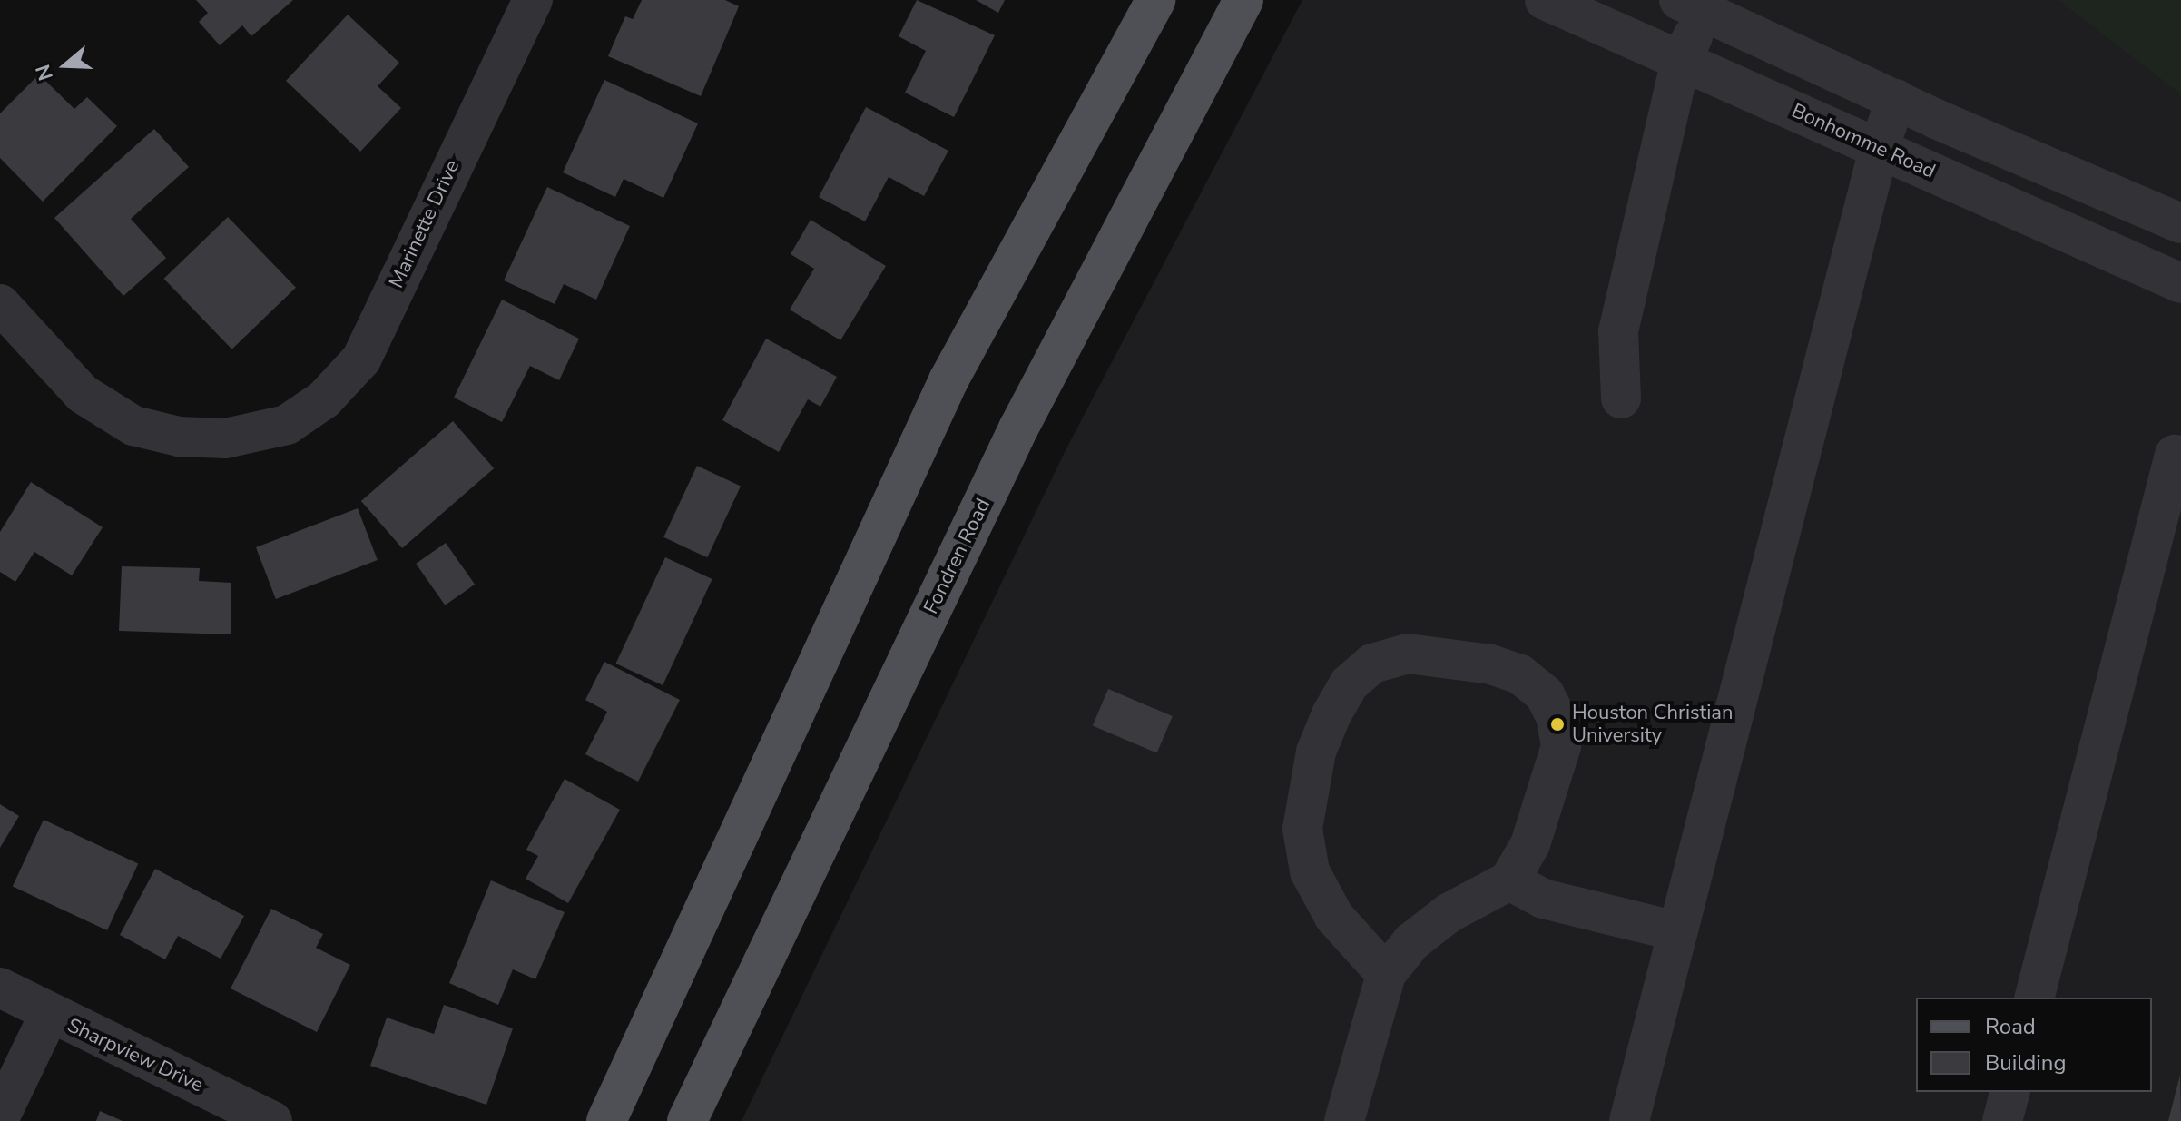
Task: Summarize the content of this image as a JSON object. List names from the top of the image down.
{
  "streets": {
    "main road": ["Fondren Road"],
    "street": ["Bonhomme Road", "Marinette Drive", "Sharpview Drive"]
  },
  "places": ["Houston Christian University"],
  "legend": ["Road", "Building"],
  "north": "left"
}
